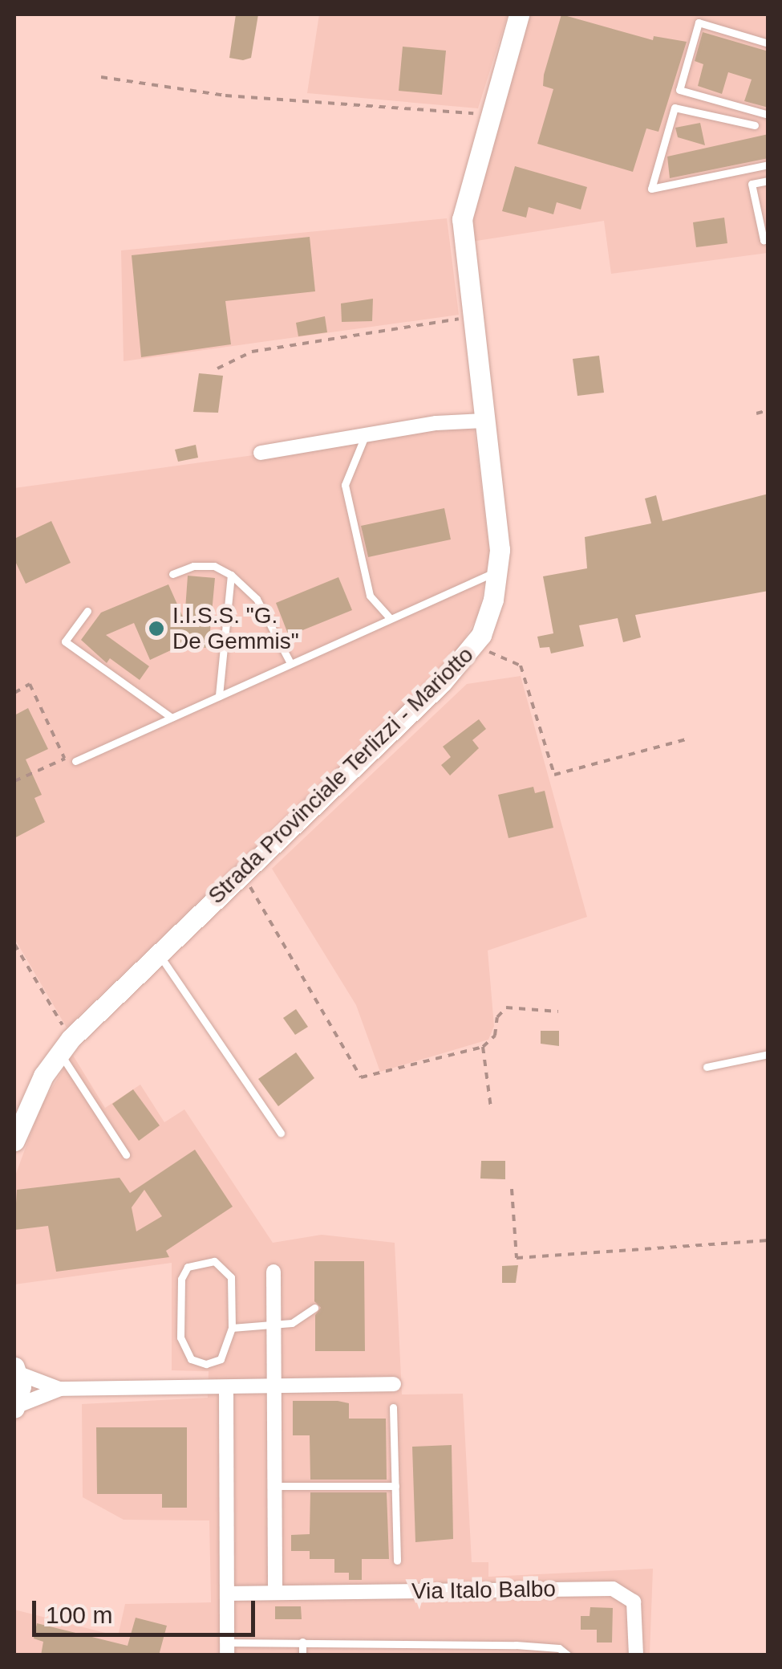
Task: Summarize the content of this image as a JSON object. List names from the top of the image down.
{
  "streets": {
    "main road": ["Strada Provinciale Terlizzi - Mariotto"],
    "street": ["Via Italo Balbo"]
  },
  "places": ["I.I.S.S. \"G. De Gemmis\""],
  "scale_bar": "100 m"
}
